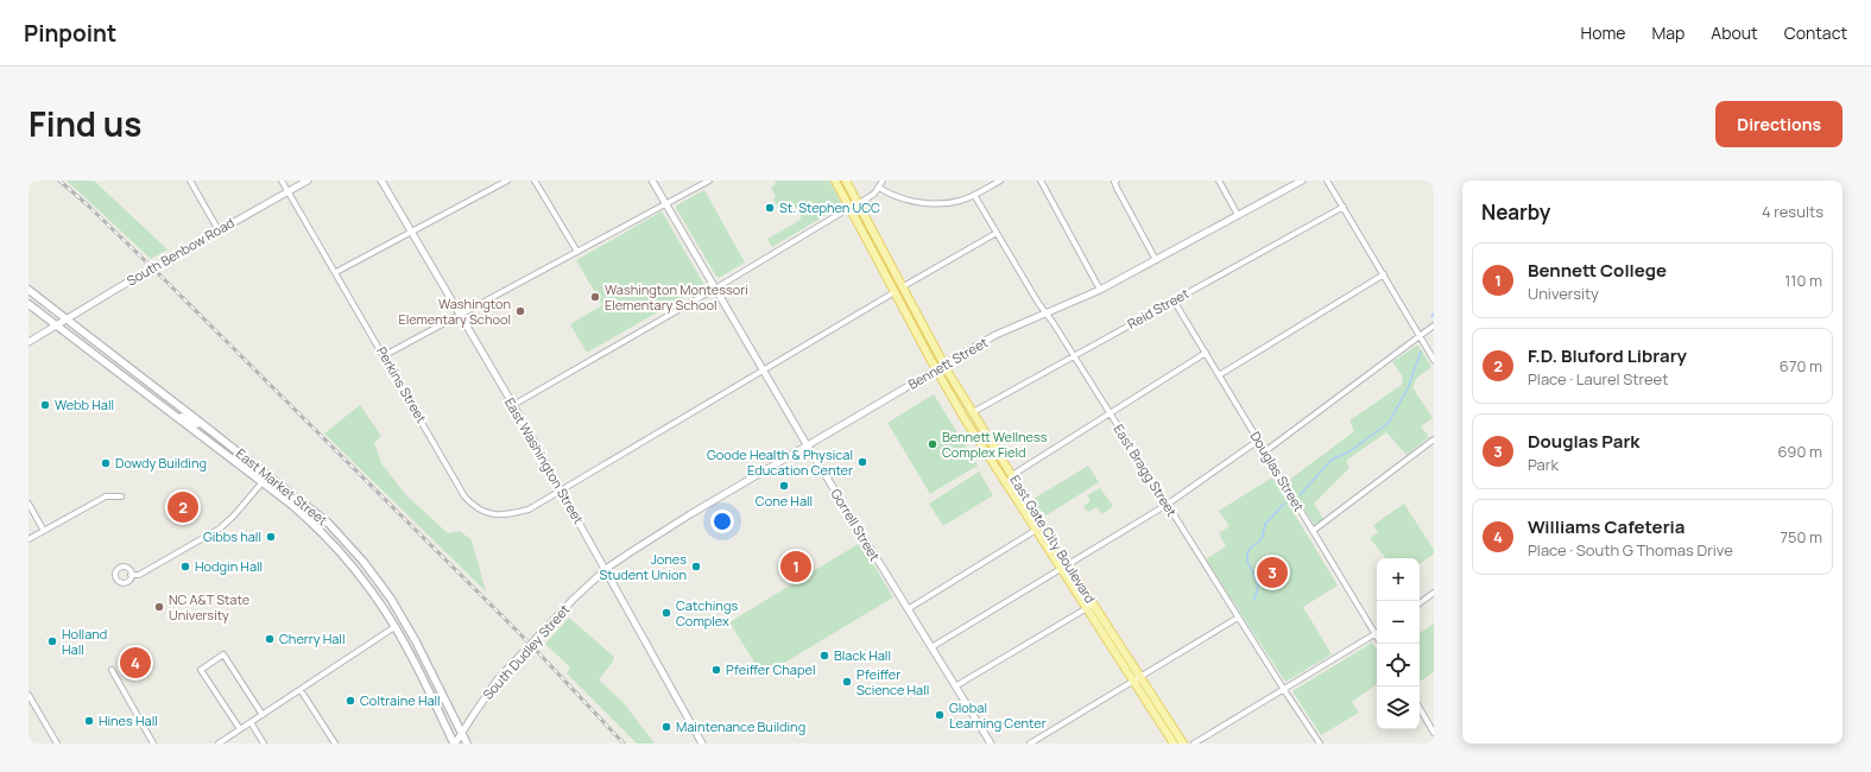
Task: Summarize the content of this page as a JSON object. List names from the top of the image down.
{
  "streets": {
    "main road": ["East Market Street", "East Gate City Boulevard"],
    "street": [
      "South Benbow Road",
      "Reid Street",
      "Bennett Street",
      "Perkins Street",
      "East Washington Street",
      "East Bragg Street",
      "Douglas Street",
      "Gorrell Street",
      "South Dudley Street"
    ]
  },
  "crossings": [
    ["South Benbow Road", "Perkins Street"],
    ["South Benbow Road", "East Market Street"],
    ["Reid Street", "East Bragg Street"],
    ["Reid Street", "Douglas Street"],
    ["Reid Street", "East Gate City Boulevard"],
    ["Bennett Street", "East Washington Street"],
    ["Bennett Street", "East Bragg Street"],
    ["Bennett Street", "Gorrell Street"],
    ["Bennett Street", "East Gate City Boulevard"],
    ["Bennett Street", "South Dudley Street"],
    ["Perkins Street", "East Washington Street"],
    ["Perkins Street", "Gorrell Street"],
    ["Perkins Street", "East Gate City Boulevard"],
    ["East Washington Street", "South Dudley Street"],
    ["East Market Street", "South Dudley Street"]
  ],
  "places": [
    "St. Stephen UCC",
    "Washington Montessori Elementary School",
    "Washington Elementary School",
    "Webb Hall",
    "Bennett Wellness Complex Field",
    "Goode Health & Physical Education Center",
    "Dowdy Building",
    "Cone Hall",
    "Gibbs hall",
    "Hodgin Hall",
    "Jones Student Union",
    "NC A&T State University",
    "Catchings Complex",
    "Cherry Hall",
    "Holland Hall",
    "Black Hall",
    "Pfeiffer Chapel",
    "Pfeiffer Science Hall",
    "Coltraine Hall",
    "Global Learning Center",
    "Hines Hall",
    "Maintenance Building"
  ],
  "page": {
    "header": "Pinpoint",
    "nav": [
      "Home",
      "Map",
      "About",
      "Contact"
    ],
    "title": "Find us",
    "buttons": "Directions",
    "heading": ["Nearby", "4 results"],
    "list": [
      {
        "mark": "1",
        "name": "Bennett College",
        "note": "University",
        "value": "110 m"
      },
      {
        "mark": "2",
        "name": "F.D. Bluford Library",
        "note": "Place · Laurel Street",
        "value": "670 m"
      },
      {
        "mark": "3",
        "name": "Douglas Park",
        "note": "Park",
        "value": "690 m"
      },
      {
        "mark": "4",
        "name": "Williams Cafeteria",
        "note": "Place · South G Thomas Drive",
        "value": "750 m"
      }
    ],
    "pins": [
      "2",
      "1",
      "3",
      "4"
    ],
    "map_buttons": ["+", "−"]
  }
}
